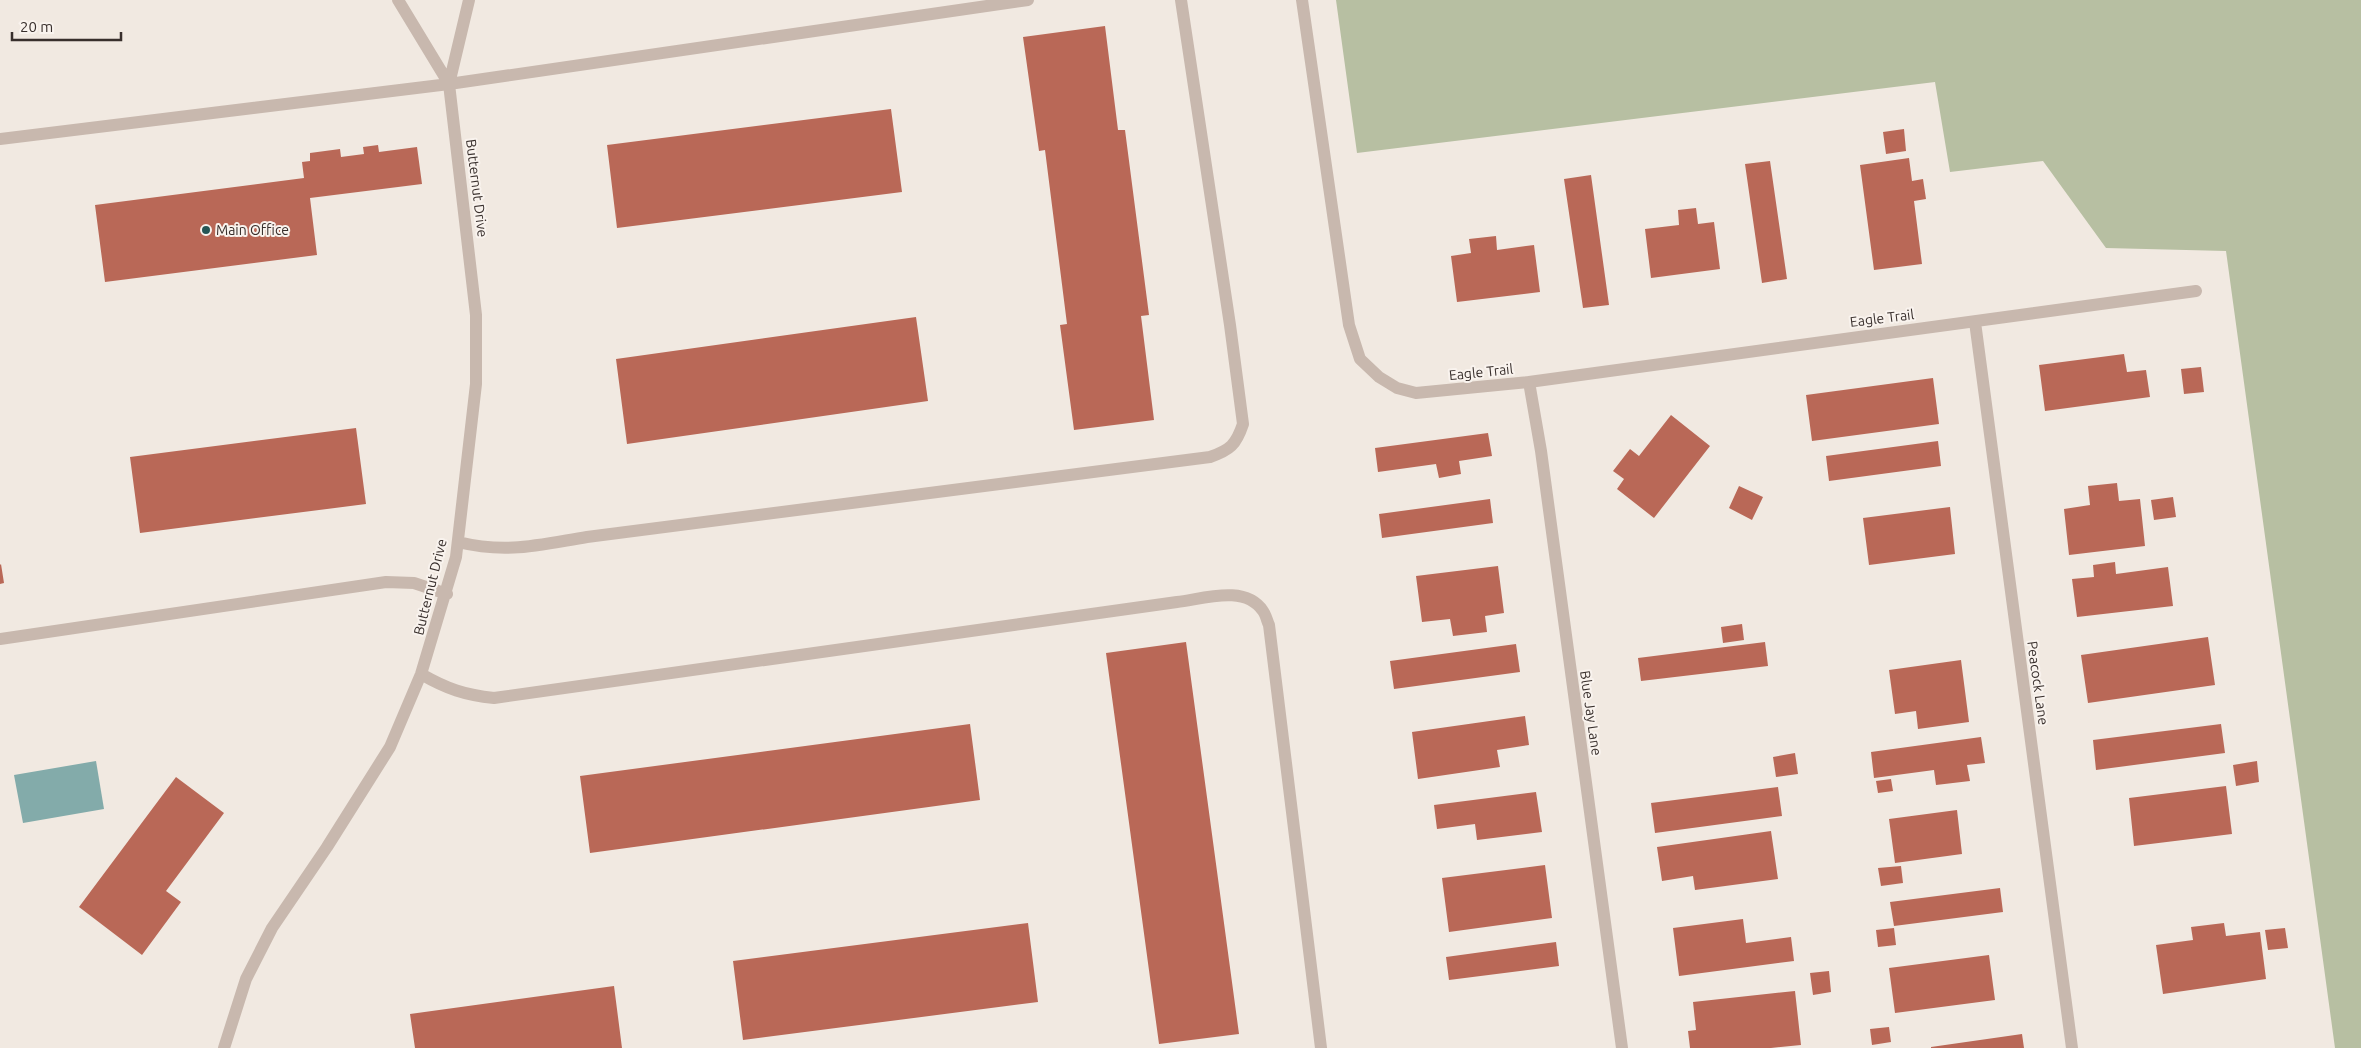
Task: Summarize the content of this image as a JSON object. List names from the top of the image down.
{
  "streets": {
    "street": [
      "Butternut Drive",
      "Eagle Trail",
      "Peacock Lane",
      "Blue Jay Lane"
    ]
  },
  "crossings": [
    ["Eagle Trail", "Peacock Lane"],
    ["Eagle Trail", "Blue Jay Lane"]
  ],
  "places": ["Main Office"],
  "scale_bar": "20 m"
}
